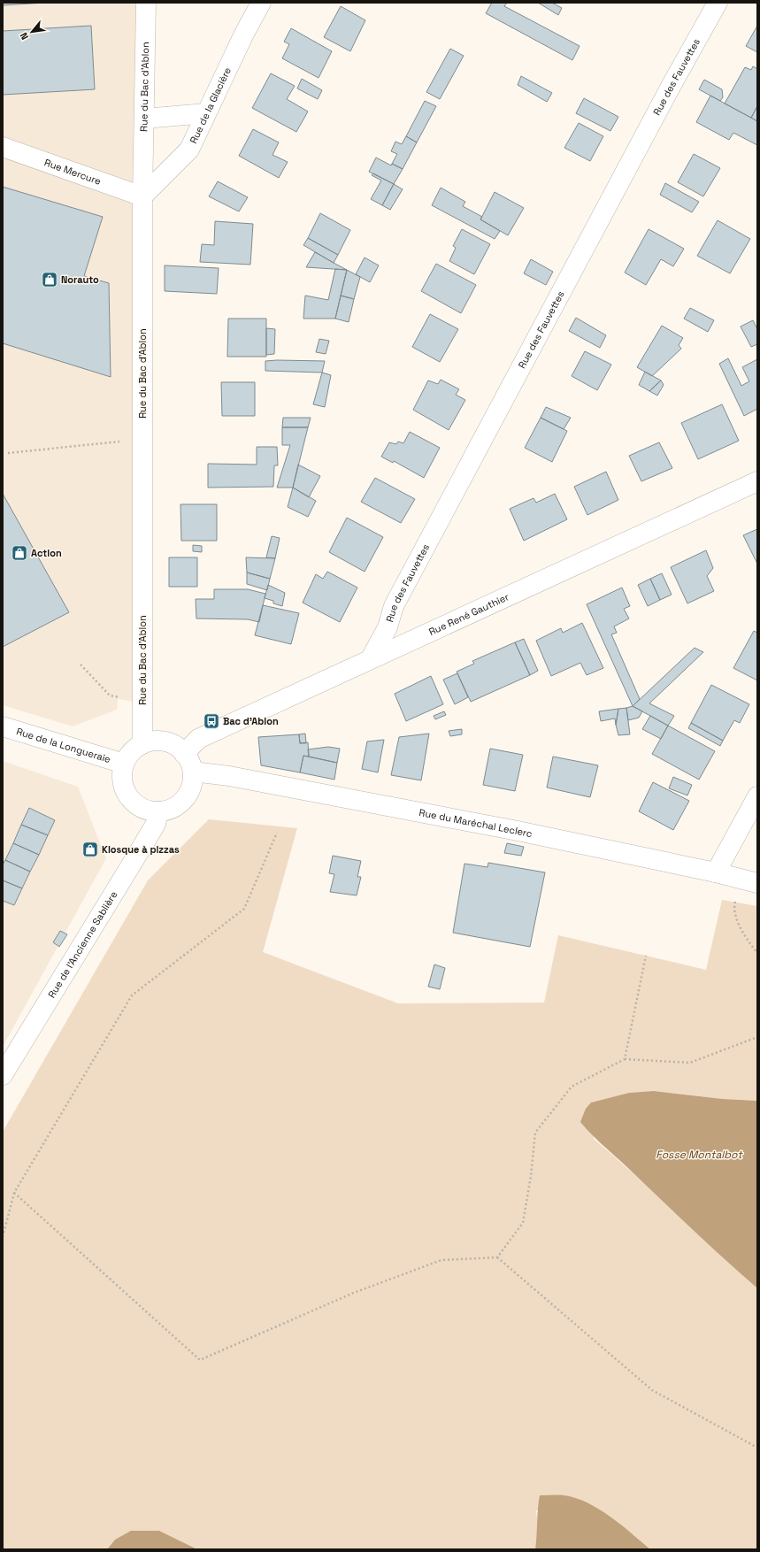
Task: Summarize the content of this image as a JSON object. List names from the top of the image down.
{
  "streets": {
    "street": [
      "Rue des Fauvettes",
      "Rue du Bac d'Ablon",
      "Rue de la Glacière",
      "Rue Mercure",
      "Rue René Gauthier",
      "Rue de la Longueraie",
      "Rue du Maréchal Leclerc",
      "Rue de l'Ancienne Sablière"
    ]
  },
  "crossings": [
    ["Rue des Fauvettes", "Rue René Gauthier"],
    ["Rue du Bac d'Ablon", "Rue de la Glacière"],
    ["Rue du Bac d'Ablon", "Rue Mercure"],
    ["Rue du Bac d'Ablon", "Rue René Gauthier"],
    ["Rue du Bac d'Ablon", "Rue de la Longueraie"],
    ["Rue du Bac d'Ablon", "Rue du Maréchal Leclerc"],
    ["Rue du Bac d'Ablon", "Rue de l'Ancienne Sablière"],
    ["Rue de la Glacière", "Rue Mercure"],
    ["Rue René Gauthier", "Rue de la Longueraie"],
    ["Rue René Gauthier", "Rue du Maréchal Leclerc"],
    ["Rue René Gauthier", "Rue de l'Ancienne Sablière"],
    ["Rue de la Longueraie", "Rue du Maréchal Leclerc"],
    ["Rue de la Longueraie", "Rue de l'Ancienne Sablière"],
    ["Rue du Maréchal Leclerc", "Rue de l'Ancienne Sablière"]
  ],
  "water": ["Fosse Montalbot"],
  "places": {
    "shop": ["Norauto", "Action", "Kiosque à pizzas"],
    "bus stop": ["Bac d'Ablon"]
  },
  "north": "bottom left"
}
